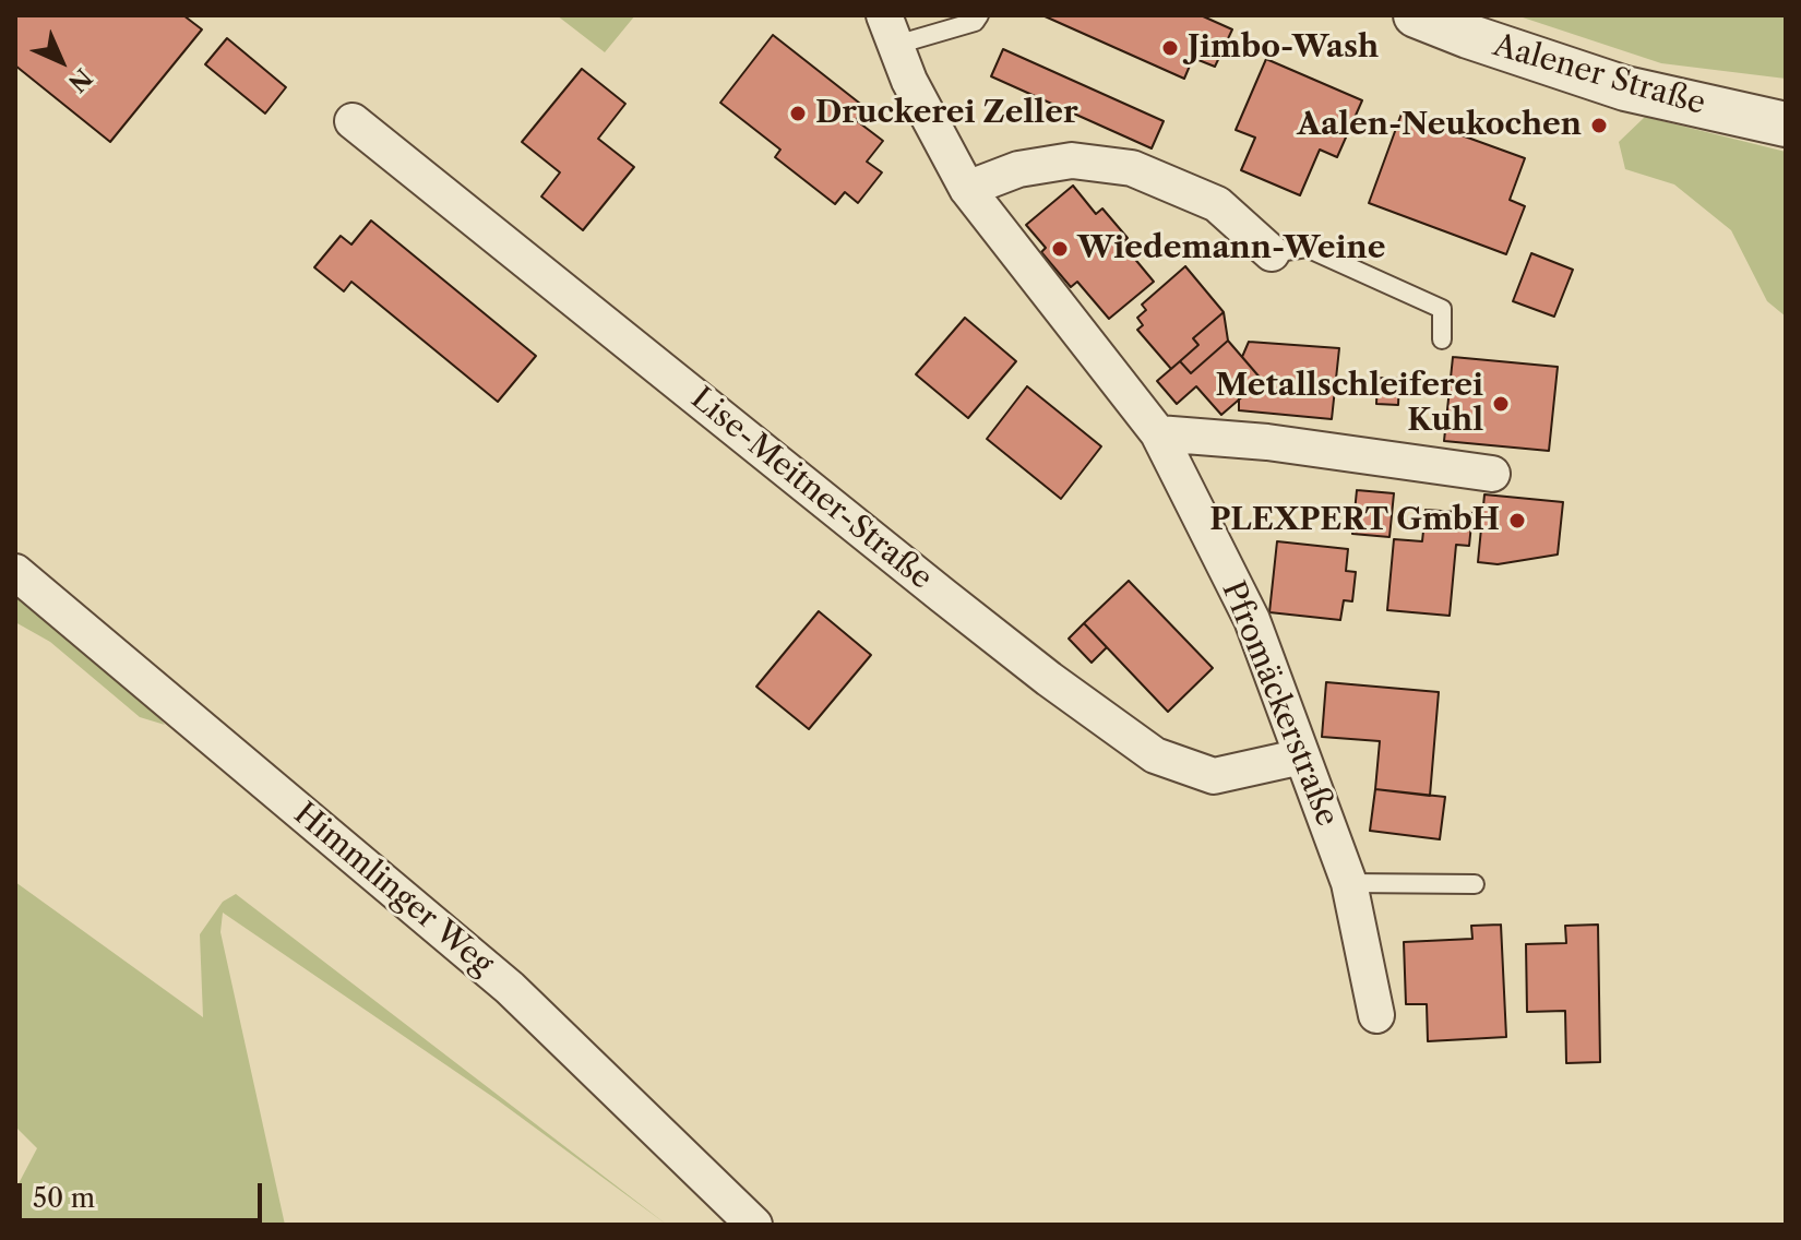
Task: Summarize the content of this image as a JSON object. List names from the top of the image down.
{
  "streets": {
    "street": [
      "Aalener Straße",
      "Lise-Meitner-Straße",
      "Pfromäckerstraße",
      "Himmlinger Weg"
    ]
  },
  "crossings": [
    ["Lise-Meitner-Straße", "Pfromäckerstraße"]
  ],
  "places": [
    "Jimbo-Wash",
    "Druckerei Zeller",
    "Aalen-Neukochen",
    "Wiedemann-Weine",
    "Metallschleiferei Kuhl",
    "PLEXPERT GmbH"
  ],
  "scale_bar": "50 m",
  "north": "bottom right"
}
